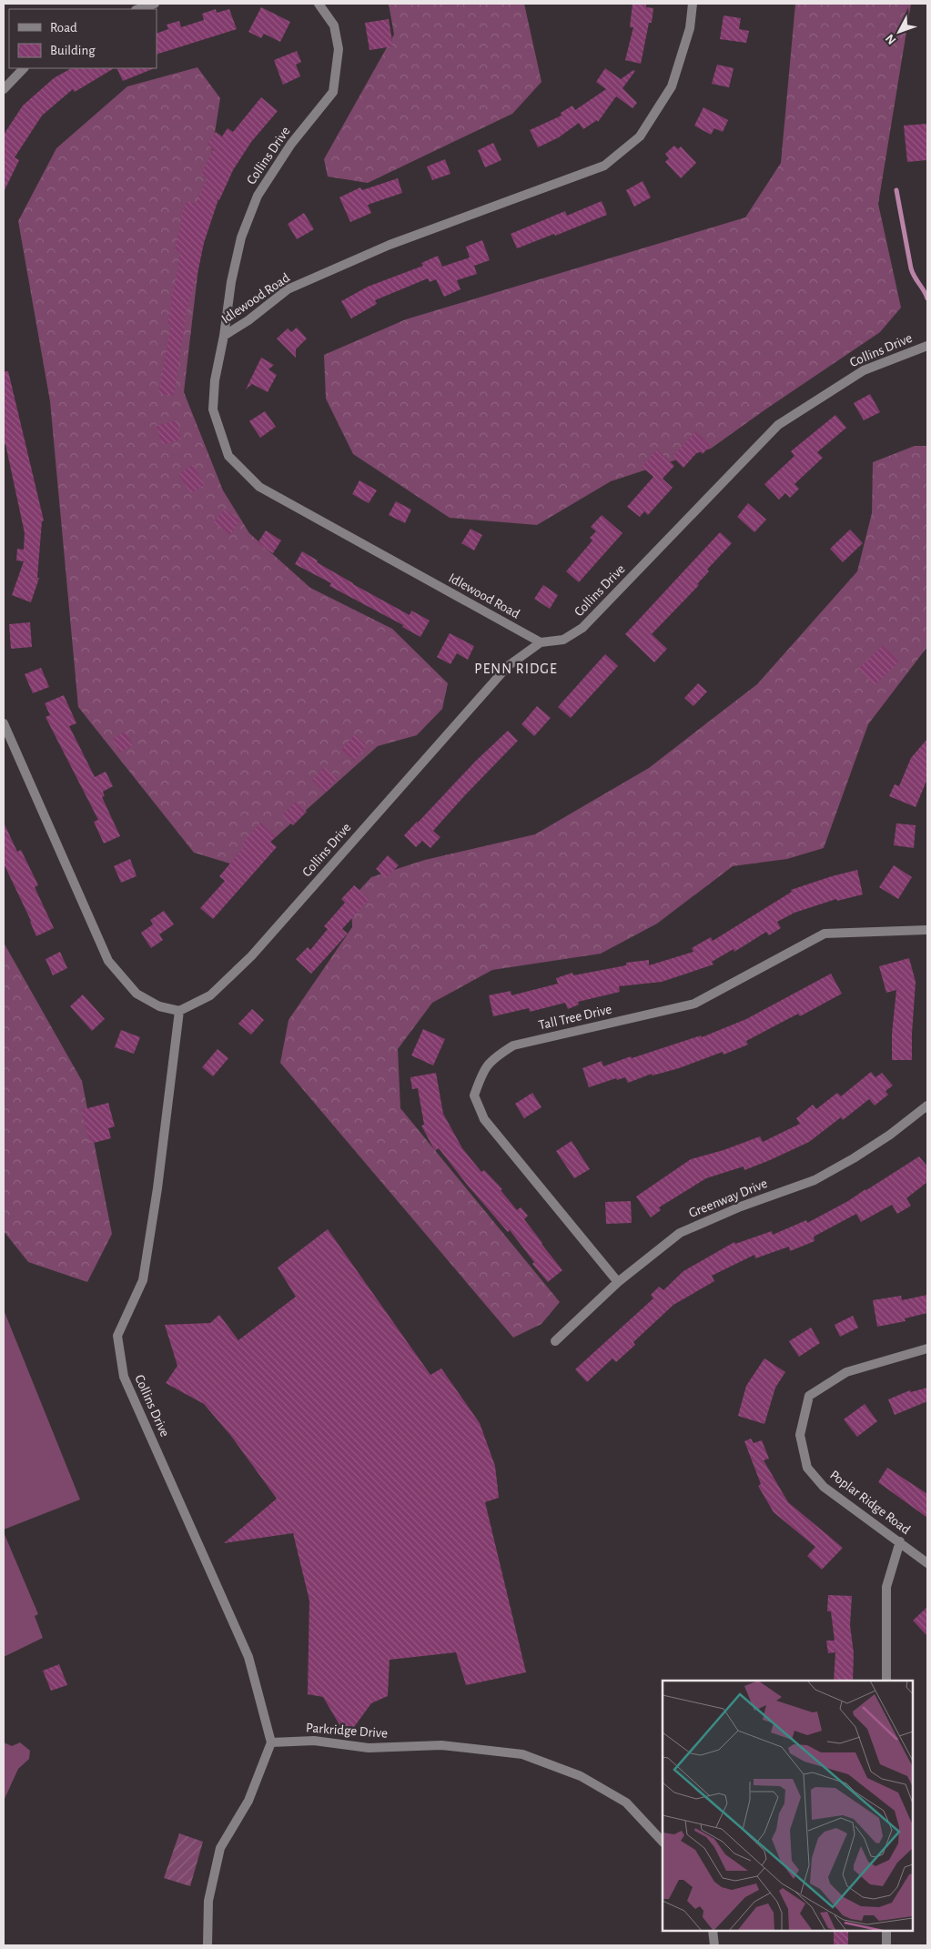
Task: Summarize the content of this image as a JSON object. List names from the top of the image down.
{
  "streets": {
    "street": [
      "Collins Drive",
      "Idlewood Road",
      "Tall Tree Drive",
      "Greenway Drive",
      "Poplar Ridge Road",
      "Parkridge Drive"
    ]
  },
  "crossings": [
    ["Collins Drive", "Idlewood Road"],
    ["Collins Drive", "Parkridge Drive"],
    ["Tall Tree Drive", "Greenway Drive"]
  ],
  "districts": ["PENN RIDGE"],
  "legend": ["Road", "Building"],
  "north": "bottom left"
}
